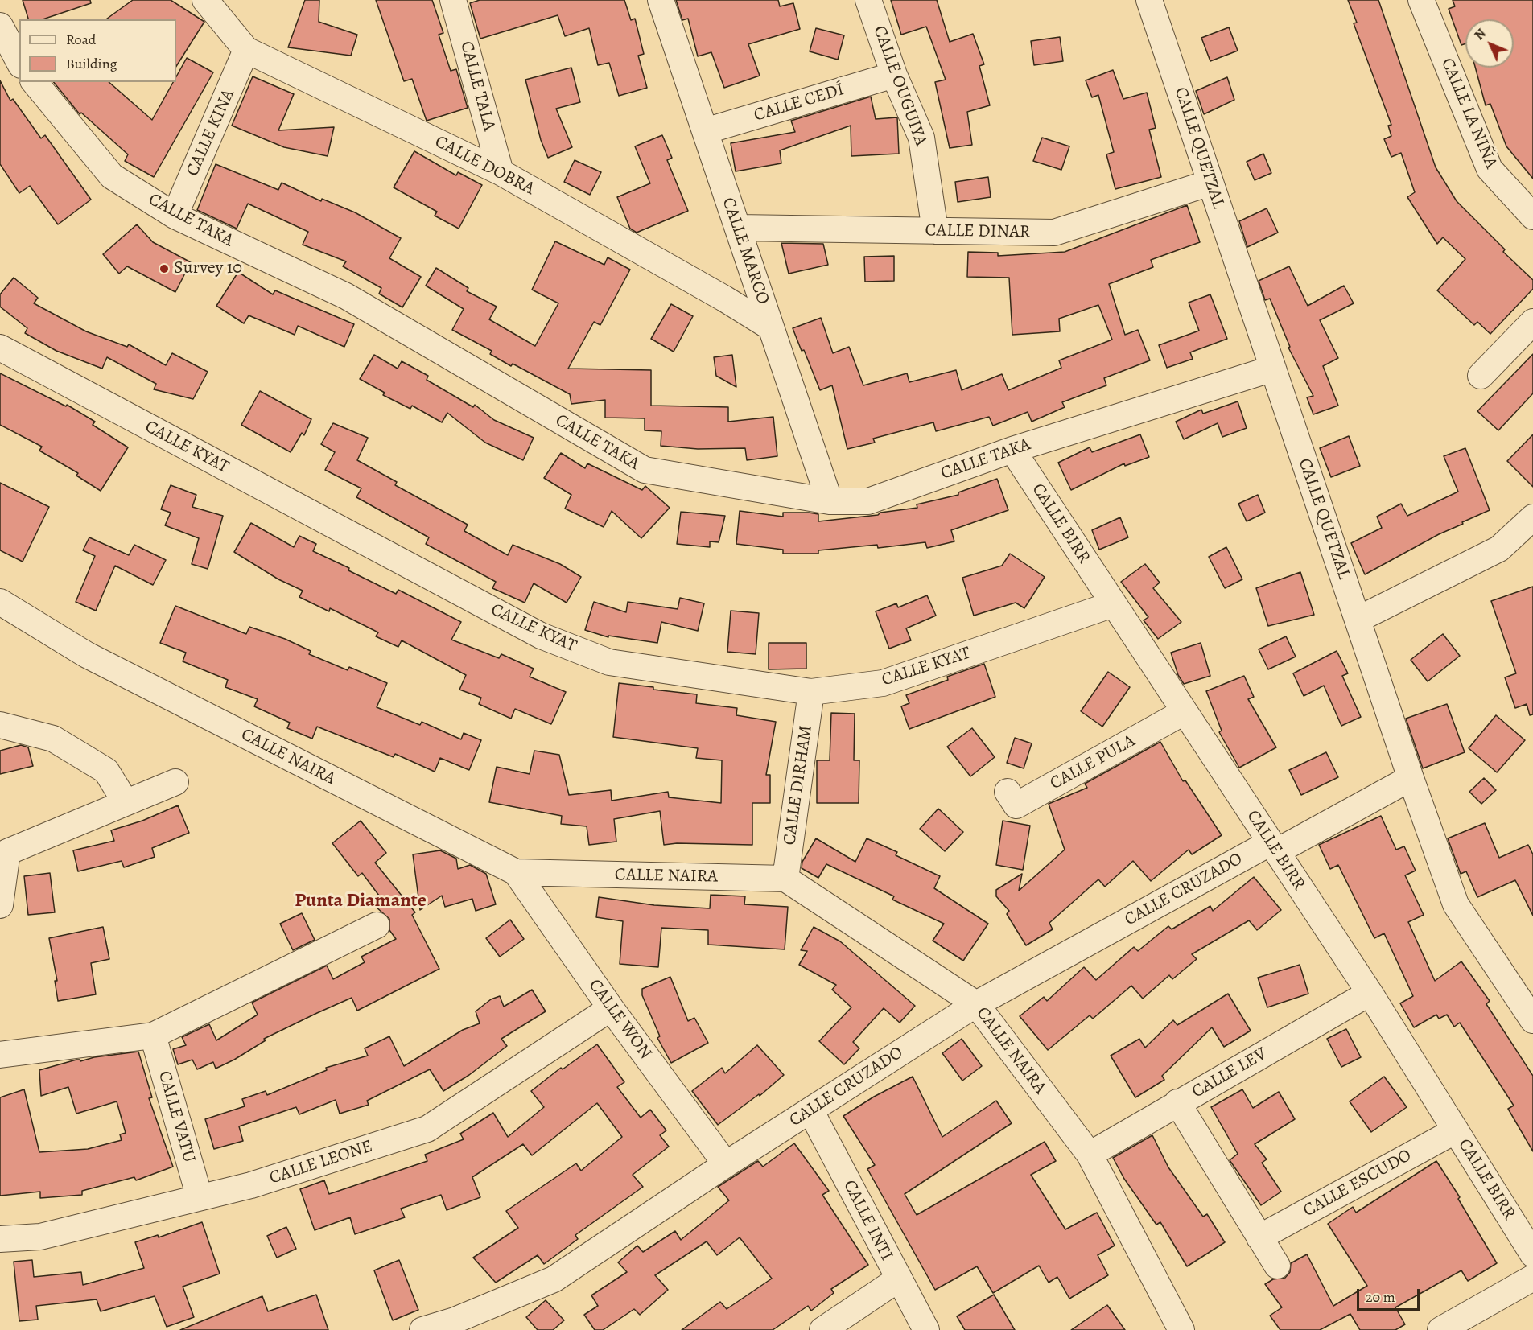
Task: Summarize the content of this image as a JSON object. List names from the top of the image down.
{
  "streets": {
    "street": [
      "CALLE TALA",
      "CALLE OUGUIYA",
      "CALLE CEDÍ",
      "CALLE LA NIÑA",
      "CALLE KINA",
      "CALLE QUETZAL",
      "CALLE DOBRA",
      "CALLE TAKA",
      "CALLE DINAR",
      "CALLE MARCO",
      "CALLE KYAT",
      "CALLE BIRR",
      "CALLE NAIRA",
      "CALLE PULA",
      "CALLE DIRHAM",
      "CALLE CRUZADO",
      "CALLE WON",
      "CALLE LEV",
      "CALLE VATU",
      "CALLE LEONE",
      "CALLE ESCUDO",
      "CALLE INTI"
    ]
  },
  "crossings": [
    ["CALLE TALA", "CALLE DOBRA"],
    ["CALLE OUGUIYA", "CALLE CEDÍ"],
    ["CALLE OUGUIYA", "CALLE DINAR"],
    ["CALLE CEDÍ", "CALLE MARCO"],
    ["CALLE KINA", "CALLE DOBRA"],
    ["CALLE KINA", "CALLE TAKA"],
    ["CALLE QUETZAL", "CALLE TAKA"],
    ["CALLE QUETZAL", "CALLE DINAR"],
    ["CALLE QUETZAL", "CALLE CRUZADO"],
    ["CALLE DOBRA", "CALLE MARCO"],
    ["CALLE TAKA", "CALLE MARCO"],
    ["CALLE TAKA", "CALLE BIRR"],
    ["CALLE DINAR", "CALLE MARCO"],
    ["CALLE KYAT", "CALLE BIRR"],
    ["CALLE KYAT", "CALLE DIRHAM"],
    ["CALLE BIRR", "CALLE PULA"],
    ["CALLE BIRR", "CALLE CRUZADO"],
    ["CALLE BIRR", "CALLE LEV"],
    ["CALLE BIRR", "CALLE ESCUDO"],
    ["CALLE NAIRA", "CALLE DIRHAM"],
    ["CALLE NAIRA", "CALLE CRUZADO"],
    ["CALLE NAIRA", "CALLE WON"],
    ["CALLE NAIRA", "CALLE LEV"],
    ["CALLE CRUZADO", "CALLE WON"],
    ["CALLE CRUZADO", "CALLE INTI"],
    ["CALLE WON", "CALLE LEONE"],
    ["CALLE VATU", "CALLE LEONE"]
  ],
  "districts": ["Punta Diamante"],
  "places": ["Survey 10"],
  "legend": ["Road", "Building"],
  "scale_bar": "20 m",
  "north": "top left"
}
